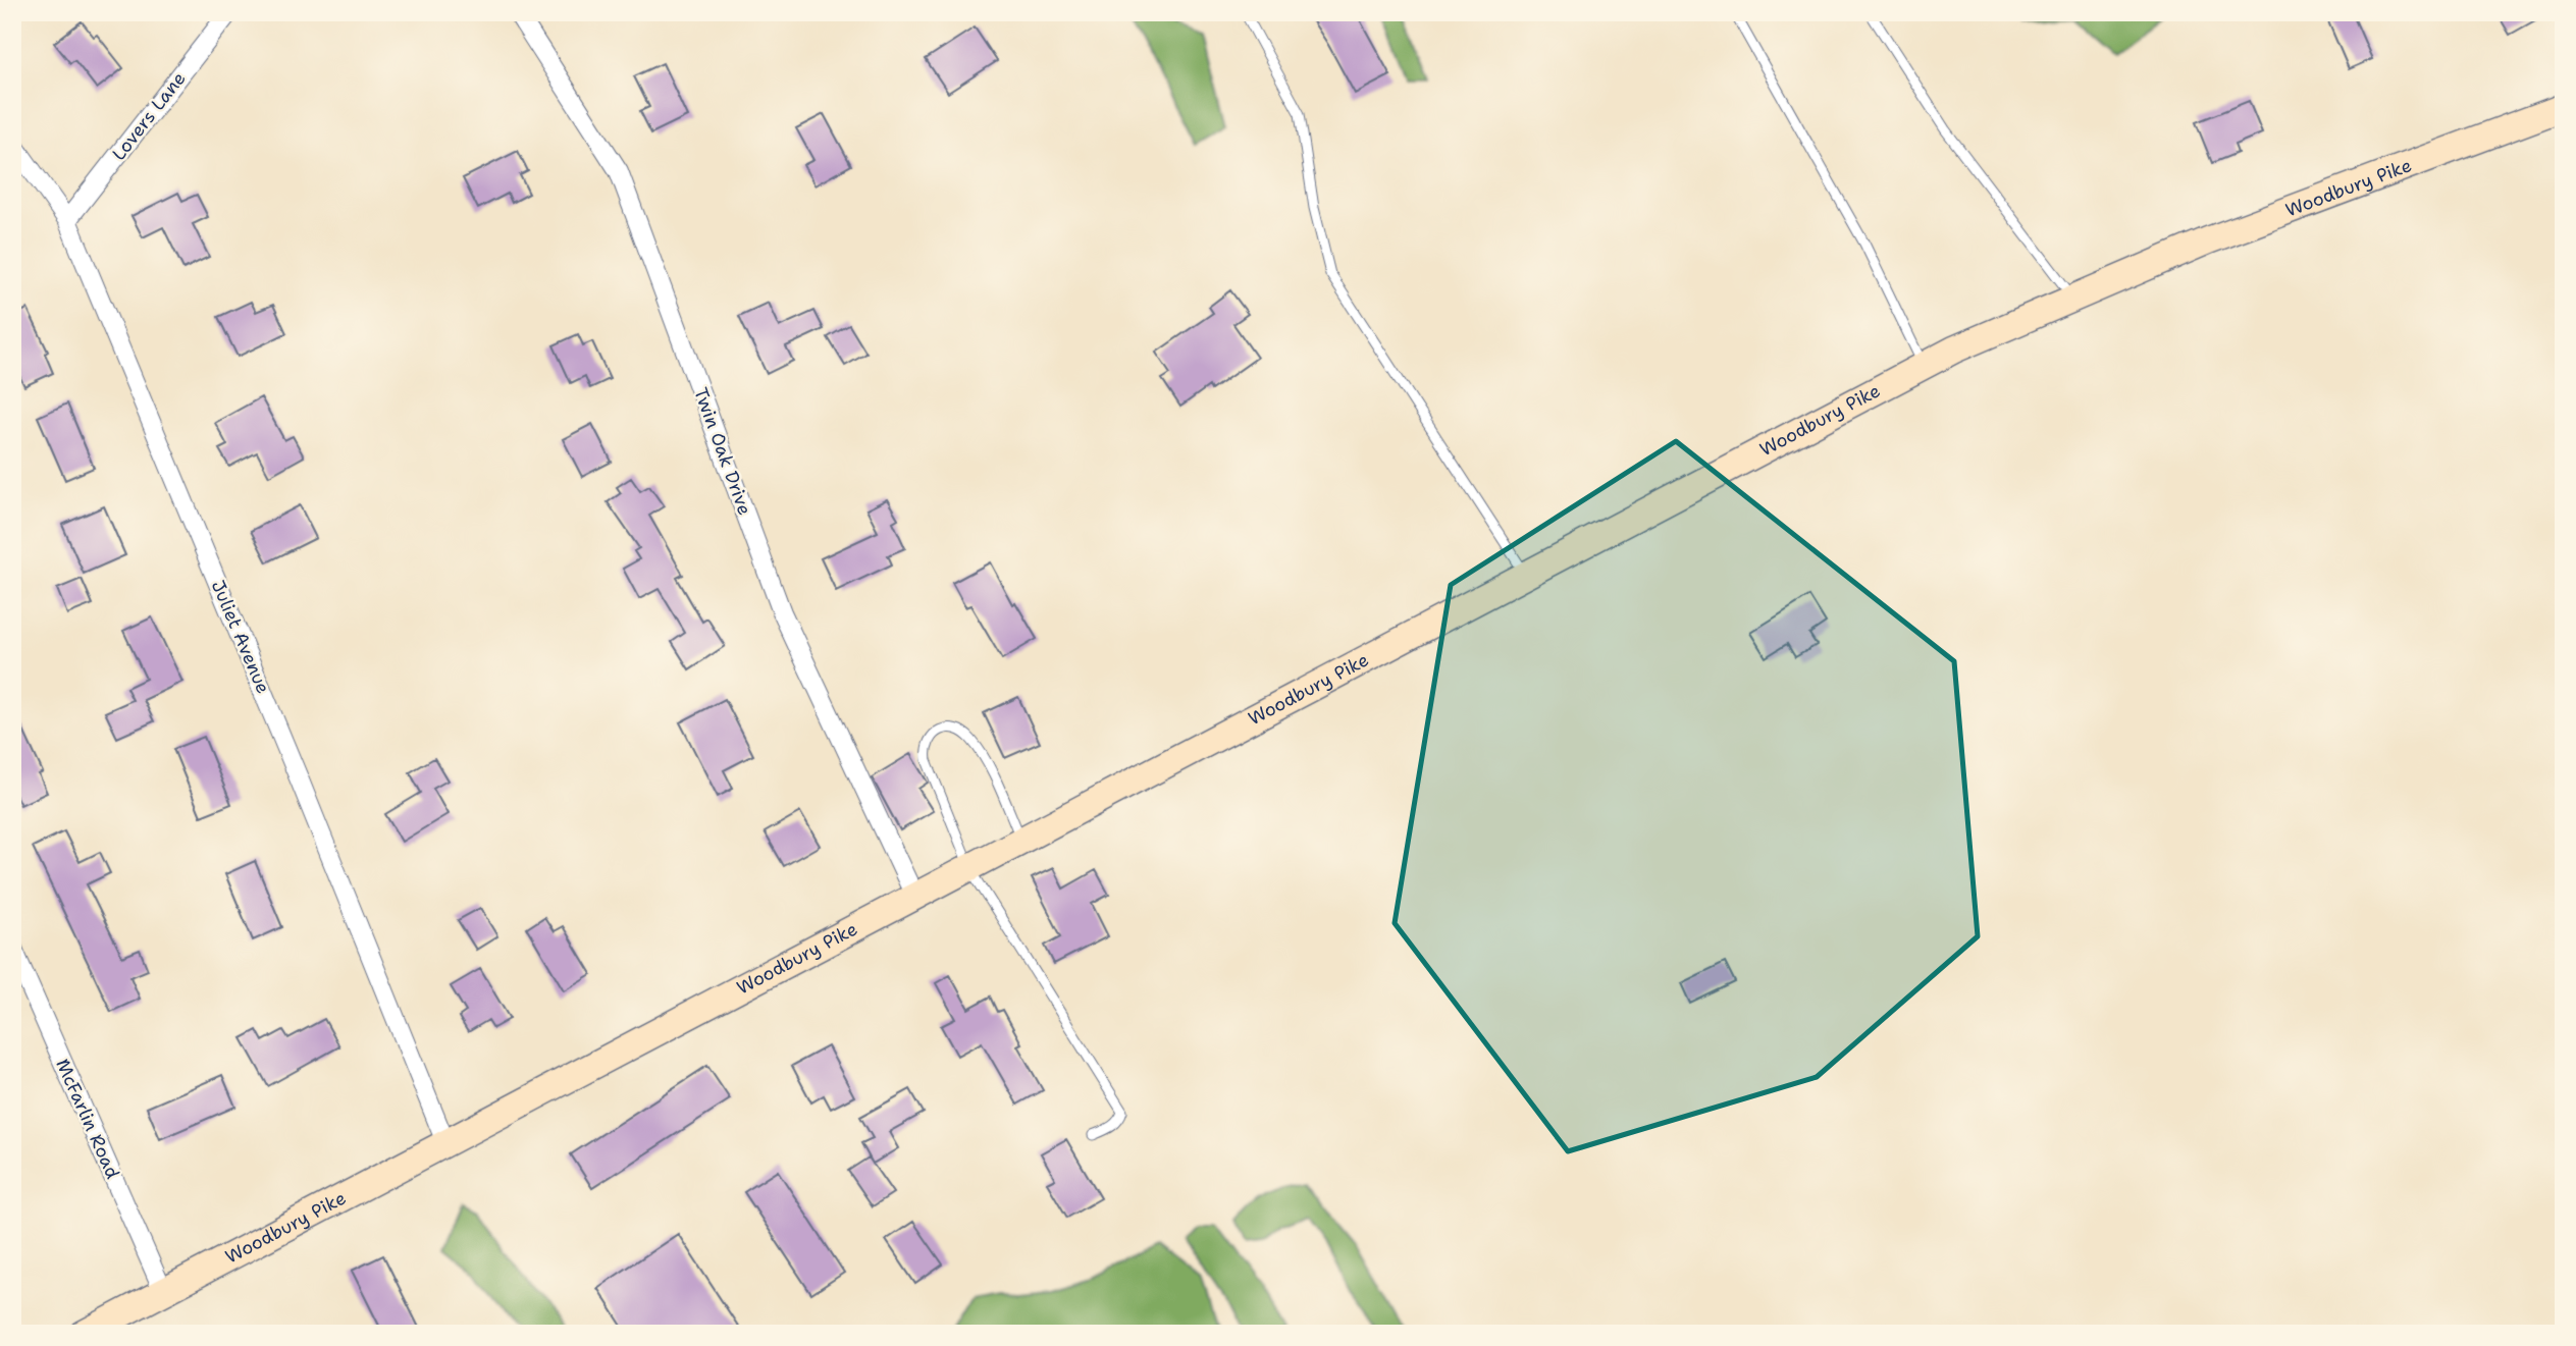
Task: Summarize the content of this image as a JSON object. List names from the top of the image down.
{
  "streets": {
    "street": [
      "Lovers Lane",
      "Woodbury Pike",
      "Twin Oak Drive",
      "Juliet Avenue",
      "McFarlin Road"
    ]
  },
  "crossings": [
    ["Lovers Lane", "Juliet Avenue"],
    ["Woodbury Pike", "Twin Oak Drive"],
    ["Woodbury Pike", "Juliet Avenue"],
    ["Woodbury Pike", "McFarlin Road"]
  ]
}
